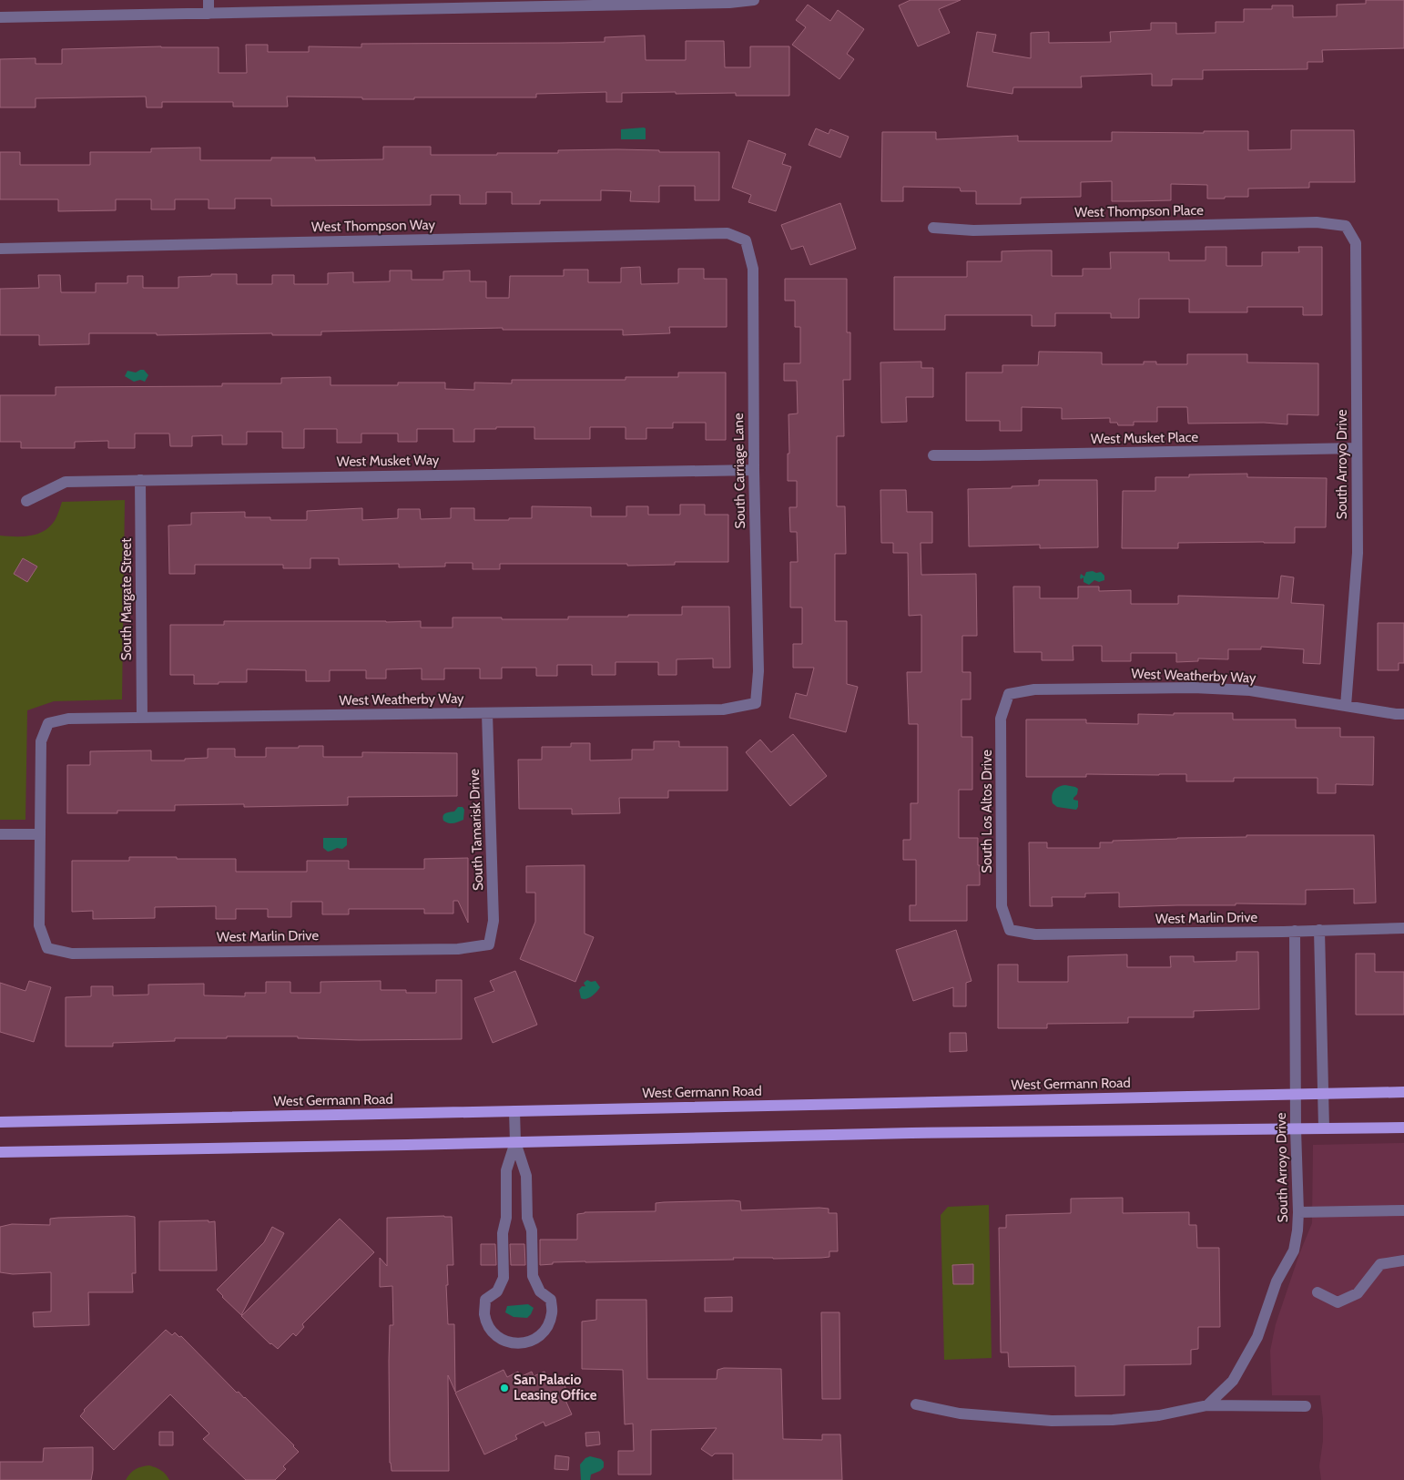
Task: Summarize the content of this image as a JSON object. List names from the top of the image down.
{
  "streets": {
    "main road": ["West Germann Road"],
    "street": [
      "West Thompson Place",
      "West Thompson Way",
      "West Musket Place",
      "West Musket Way",
      "South Arroyo Drive",
      "South Carriage Lane",
      "South Margate Street",
      "West Weatherby Way",
      "South Los Altos Drive",
      "South Tamarisk Drive",
      "West Marlin Drive"
    ]
  },
  "crossings": [
    ["West Thompson Place", "South Arroyo Drive"],
    ["West Thompson Way", "South Carriage Lane"],
    ["West Musket Place", "South Arroyo Drive"],
    ["West Musket Way", "South Carriage Lane"],
    ["West Musket Way", "South Margate Street"],
    ["South Arroyo Drive", "West Weatherby Way"],
    ["South Arroyo Drive", "West Marlin Drive"],
    ["South Arroyo Drive", "West Germann Road"],
    ["South Carriage Lane", "West Weatherby Way"],
    ["South Margate Street", "West Weatherby Way"],
    ["West Weatherby Way", "South Los Altos Drive"],
    ["West Weatherby Way", "South Tamarisk Drive"],
    ["West Weatherby Way", "West Marlin Drive"],
    ["South Los Altos Drive", "West Marlin Drive"],
    ["South Tamarisk Drive", "West Marlin Drive"]
  ],
  "places": ["San Palacio Leasing Office"]
}
